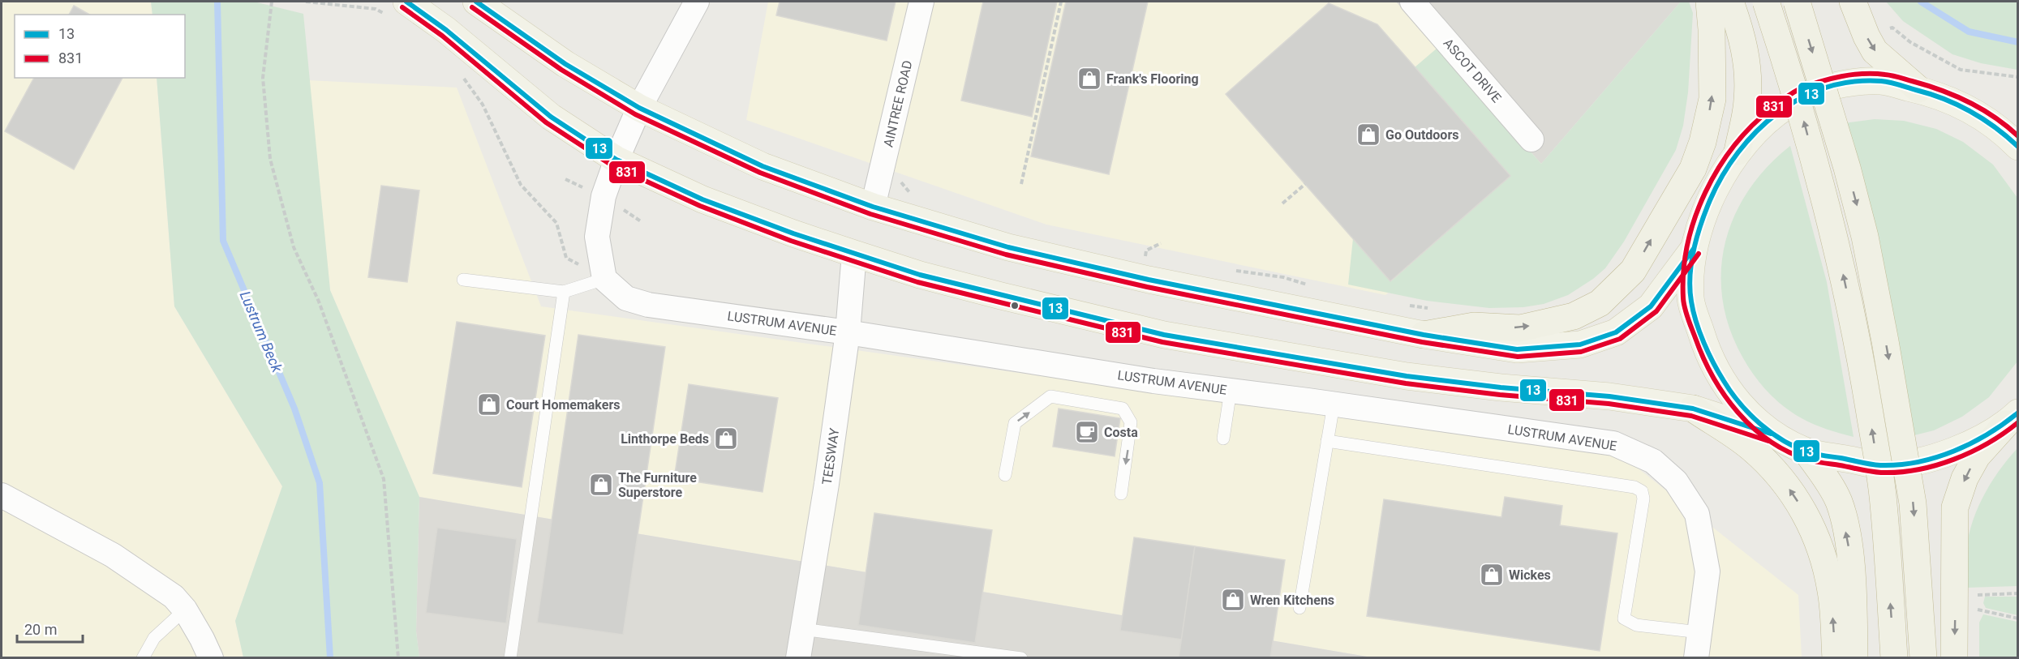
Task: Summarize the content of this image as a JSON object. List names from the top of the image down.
{
  "streets": {
    "street": [
      "ASCOT DRIVE",
      "AINTREE ROAD",
      "LUSTRUM AVENUE",
      "TEESWAY"
    ]
  },
  "crossings": [
    ["LUSTRUM AVENUE", "TEESWAY"]
  ],
  "water": ["Lustrum Beck"],
  "places": {
    "shop": [
      "Frank's Flooring",
      "Go Outdoors",
      "Court Homemakers",
      "Linthorpe Beds",
      "The Furniture Superstore",
      "Wickes",
      "Wren Kitchens"
    ],
    "cafe": ["Costa"]
  },
  "lines": ["transit line 13", "transit line 831"],
  "legend": ["13", "831"],
  "scale_bar": "20 m"
}
